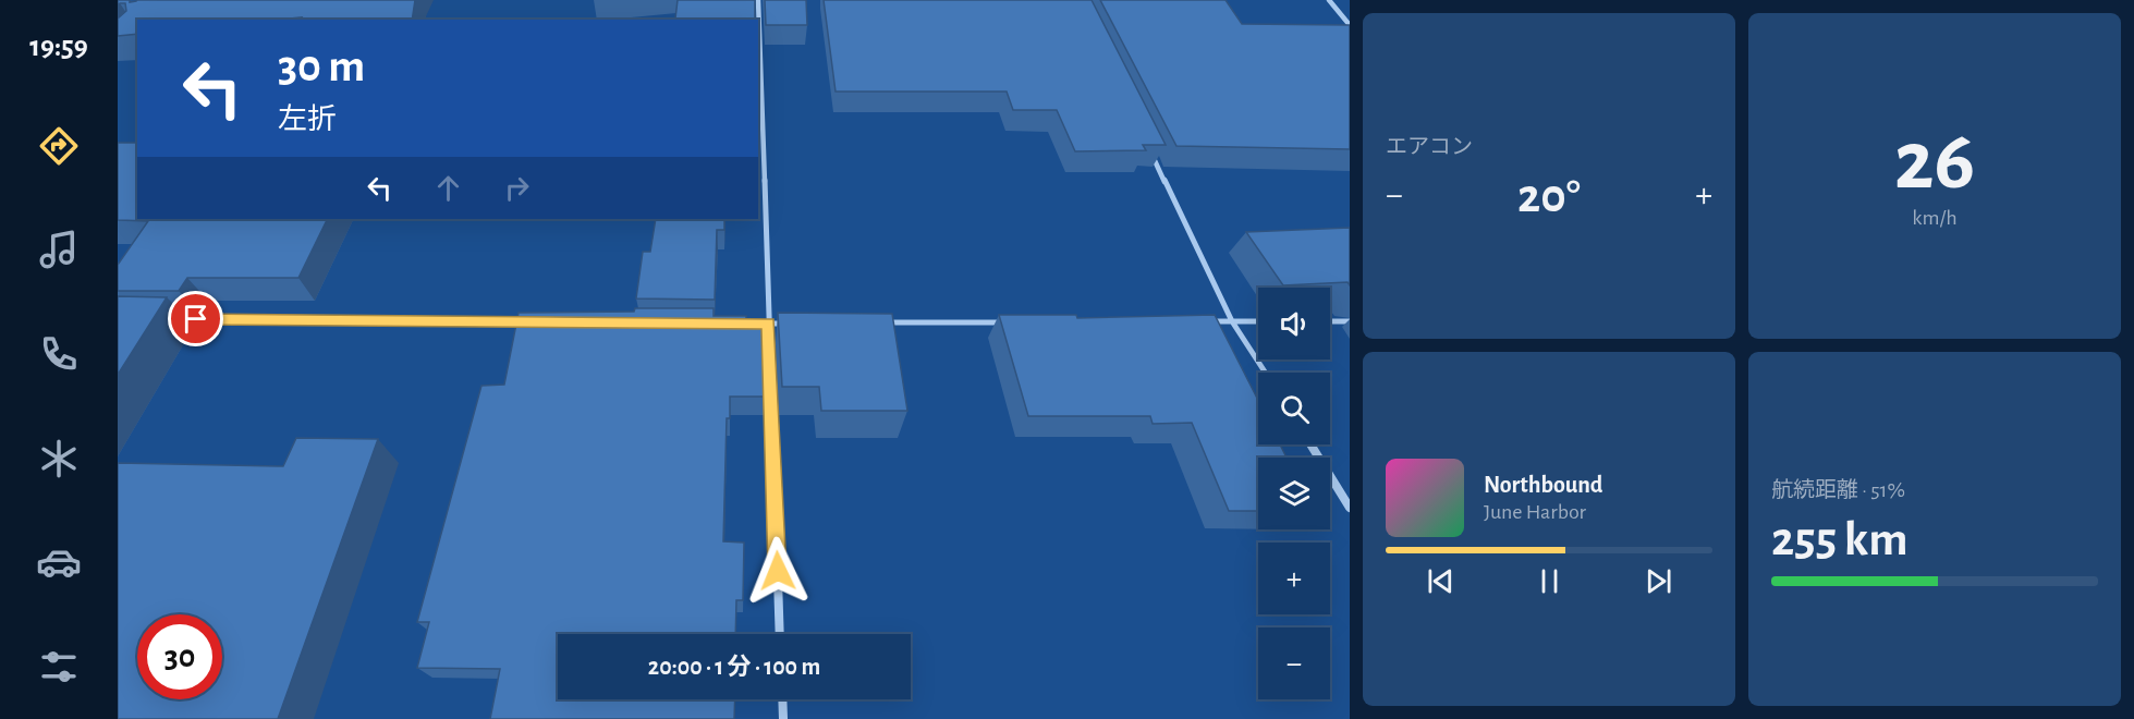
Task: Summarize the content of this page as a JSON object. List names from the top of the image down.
{
  "page": {
    "tabs": "19:59",
    "tile": [
      "エアコン",
      ["26", "km/h"],
      ["航続距離 · 51%", "255 km"]
    ],
    "turn": ["30 m", "左折"],
    "heat": ["−", "20°", "+"],
    "map_buttons": ["+", "−"],
    "song": ["Northbound", "June Harbor"],
    "limit": "30",
    "trip": "20:00 · 1 分 · 100 m"
  }
}
